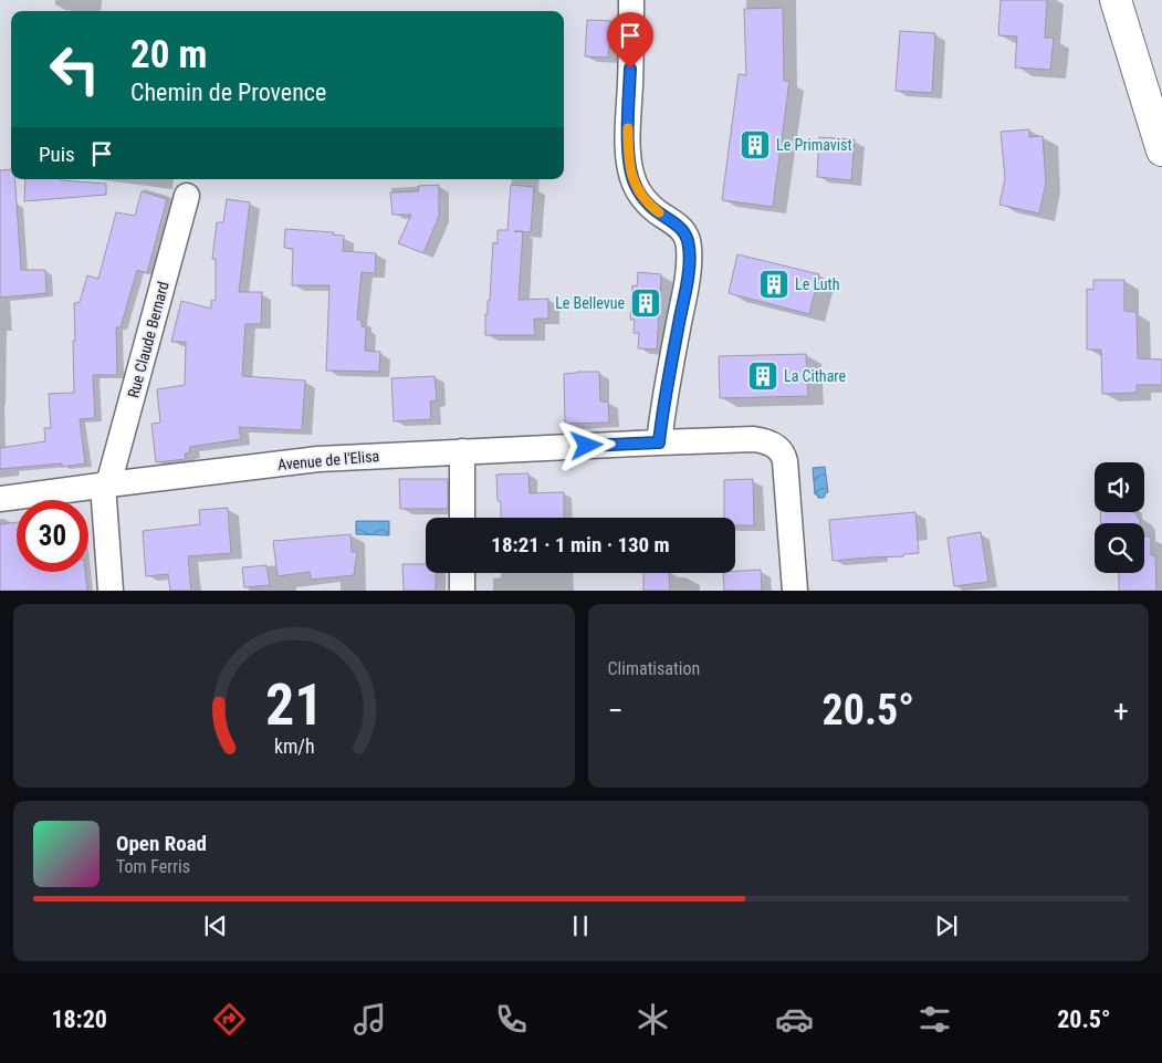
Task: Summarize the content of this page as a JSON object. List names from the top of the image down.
{
  "streets": {
    "street": ["Rue Claude Bernard", "Avenue de l'Elisa"]
  },
  "crossings": [
    ["Rue Claude Bernard", "Avenue de l'Elisa"]
  ],
  "places": {
    "building": [
      "Le Primavist",
      "Le Luth",
      "Le Bellevue",
      "La Cithare"
    ]
  },
  "page": {
    "turn": ["20 m", "Chemin de Provence"],
    "then": "Puis",
    "limit": "30",
    "trip": "18:21 · 1 min · 130 m",
    "tile": "Climatisation",
    "heat": ["−", "20.5°", "+"],
    "song": ["Open Road", "Tom Ferris"],
    "tabs": ["18:20", "20.5°"],
    "gauge": ["21", "km/h"]
  }
}
